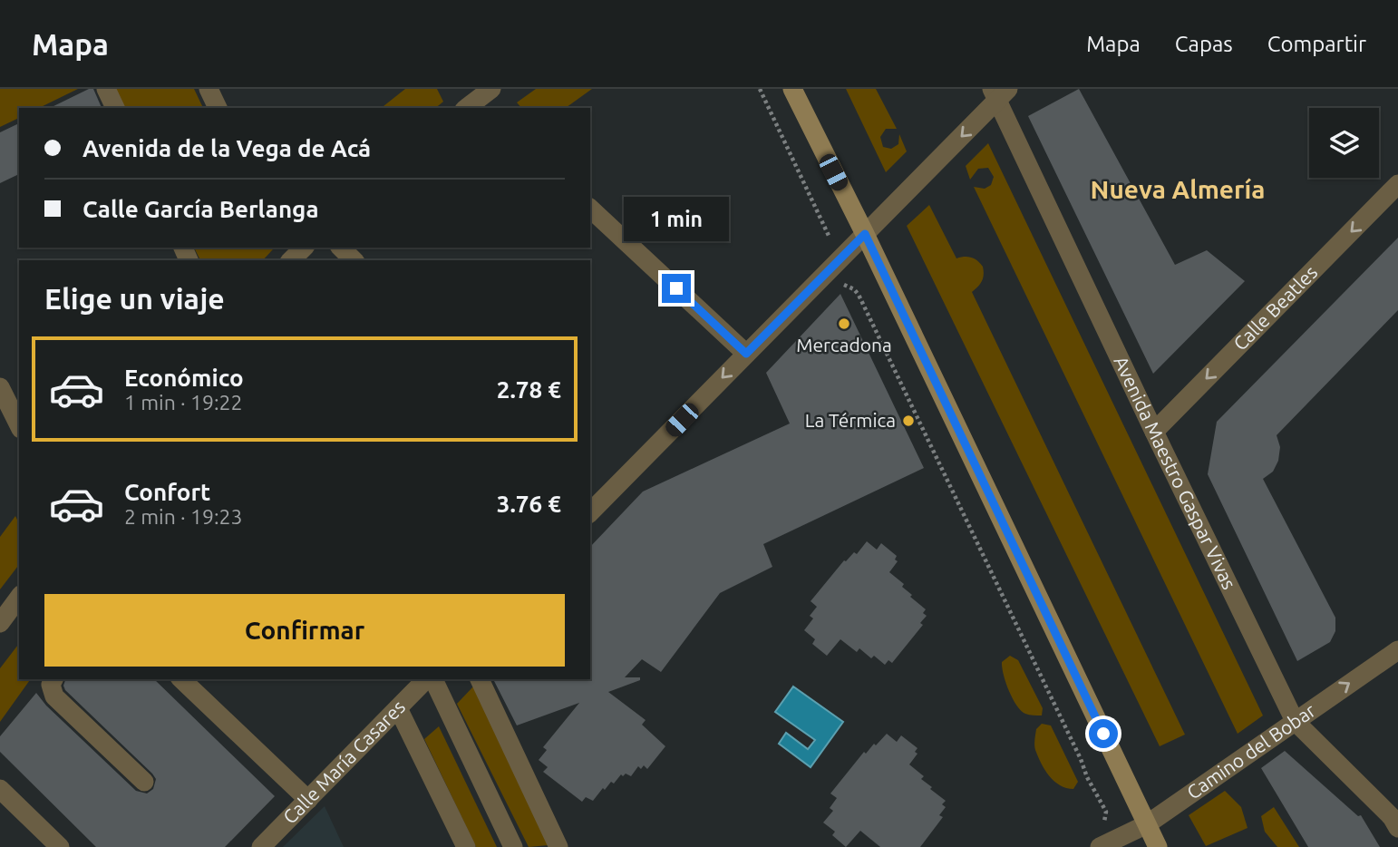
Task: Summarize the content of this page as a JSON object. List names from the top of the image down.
{
  "streets": {
    "street": [
      "Calle Beatles",
      "Avenida Maestro Gaspar Vivas",
      "Camino del Bobar",
      "Calle María Casares"
    ]
  },
  "crossings": [
    ["Calle Beatles", "Avenida Maestro Gaspar Vivas"],
    ["Avenida Maestro Gaspar Vivas", "Camino del Bobar"]
  ],
  "one_way": ["Calle Beatles"],
  "districts": ["Nueva Almería"],
  "places": ["Mercadona", "La Térmica"],
  "page": {
    "header": "Mapa",
    "nav": ["Mapa", "Capas", "Compartir"],
    "banner": ["Avenida de la Vega de Acá", "Calle García Berlanga"],
    "bubble": "1 min",
    "heading": "Elige un viaje",
    "list": [
      {
        "name": "Económico",
        "note": "1 min · 19:22",
        "value": "2.78 €"
      },
      {
        "name": "Confort",
        "note": "2 min · 19:23",
        "value": "3.76 €"
      }
    ],
    "buttons": "Confirmar"
  }
}
